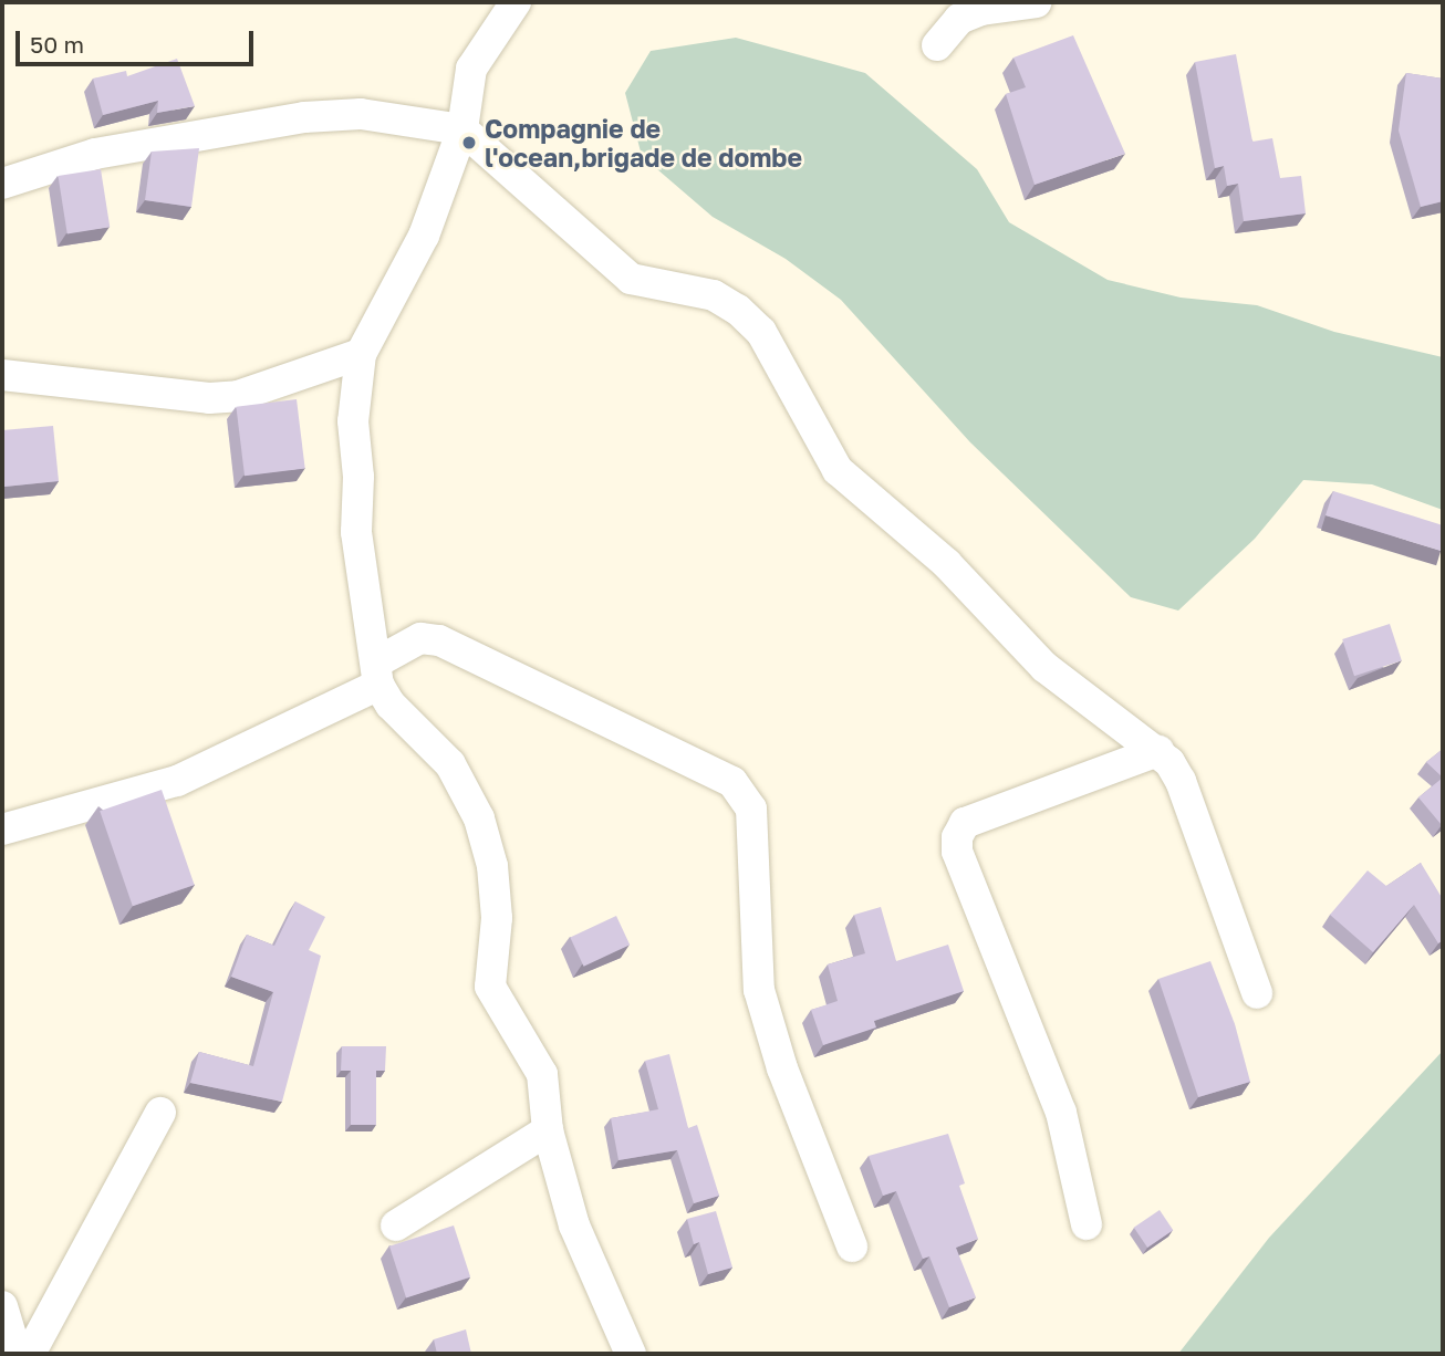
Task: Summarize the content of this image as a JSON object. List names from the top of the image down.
{
  "places": ["Compagnie de l'ocean,brigade de dombe"],
  "scale_bar": "50 m"
}
